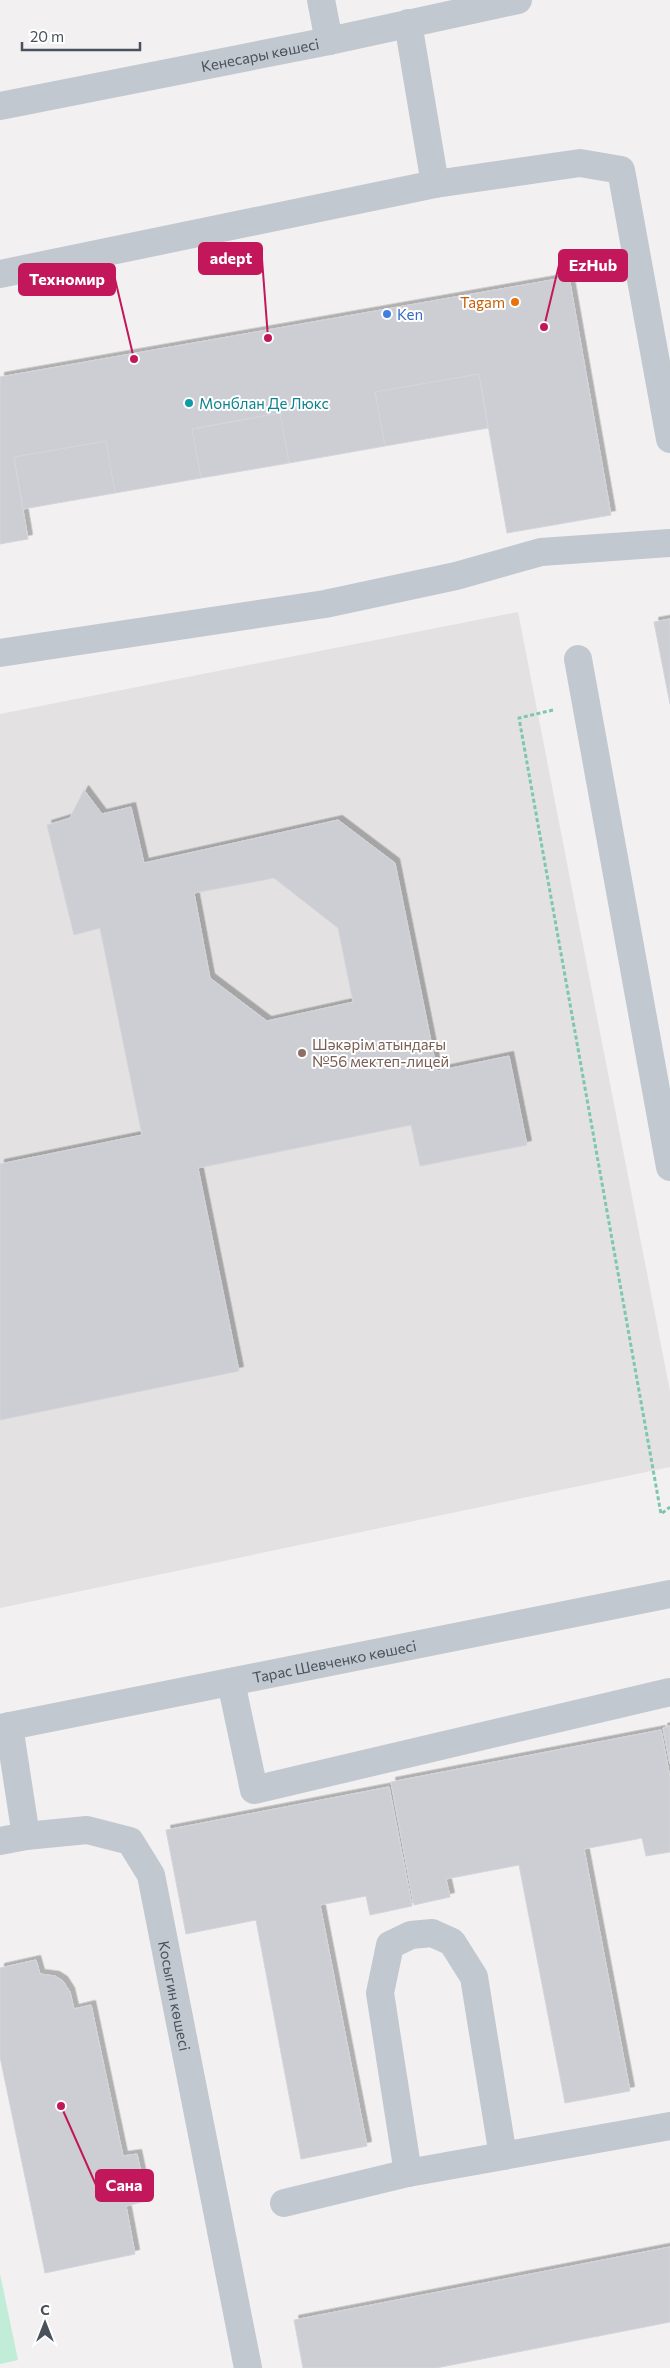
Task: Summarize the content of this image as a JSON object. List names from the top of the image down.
{
  "streets": {
    "street": ["Кенесары көшесі", "Тарас Шевченко көшесі", "Косыгин көшесі"]
  },
  "places": [
    "Tagam",
    "Ken",
    "EzHub",
    "adept",
    "Техномир",
    "Монблан Де Люкс",
    "Шәкәрім атындағы №56 мектеп-лицей",
    "Сана"
  ],
  "scale_bar": "20 m",
  "north": "top"
}
